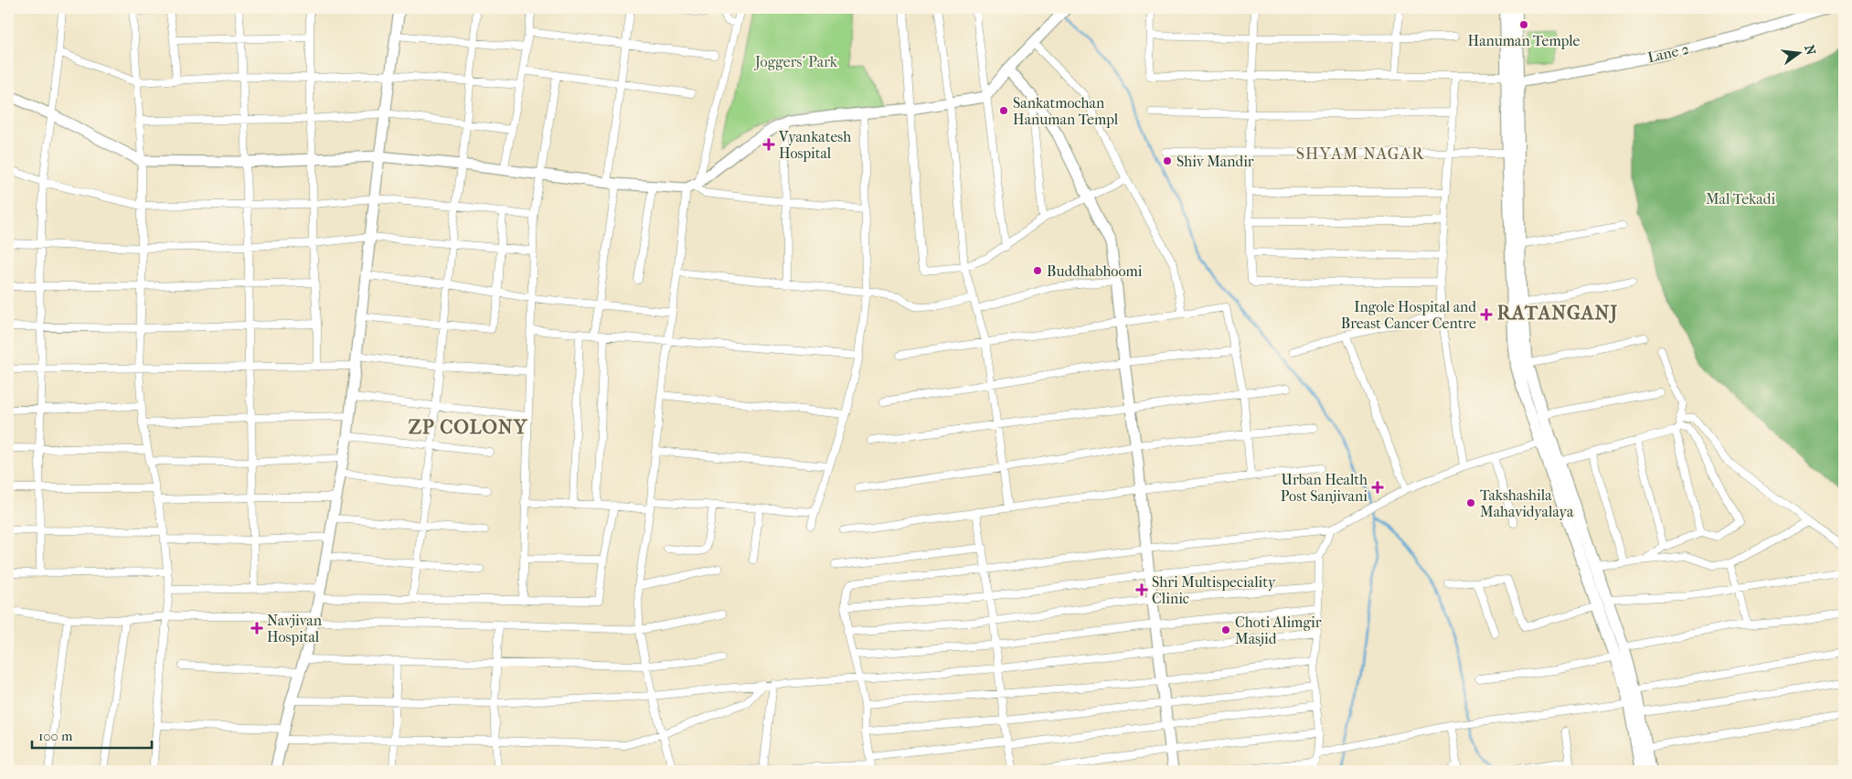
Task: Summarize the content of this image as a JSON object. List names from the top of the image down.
{
  "streets": {
    "street": ["Lane 2"]
  },
  "districts": ["SHYAM NAGAR", "RATANGANJ", "ZP COLONY"],
  "parks": ["Joggers' Park", "Mal Tekadi"],
  "places": {
    "other": [
      "Hanuman Temple",
      "Sankatmochan Hanuman Templ",
      "Shiv Mandir",
      "Buddhabhoomi",
      "Takshashila Mahavidyalaya",
      "Choti Alimgir Masjid"
    ],
    "health": [
      "Vyankatesh Hospital",
      "Ingole Hospital and Breast Cancer Centre",
      "Urban Health Post Sanjivani",
      "Shri Multispeciality Clinic",
      "Navjivan Hospital"
    ]
  },
  "scale_bar": "100 m",
  "north": "right"
}
